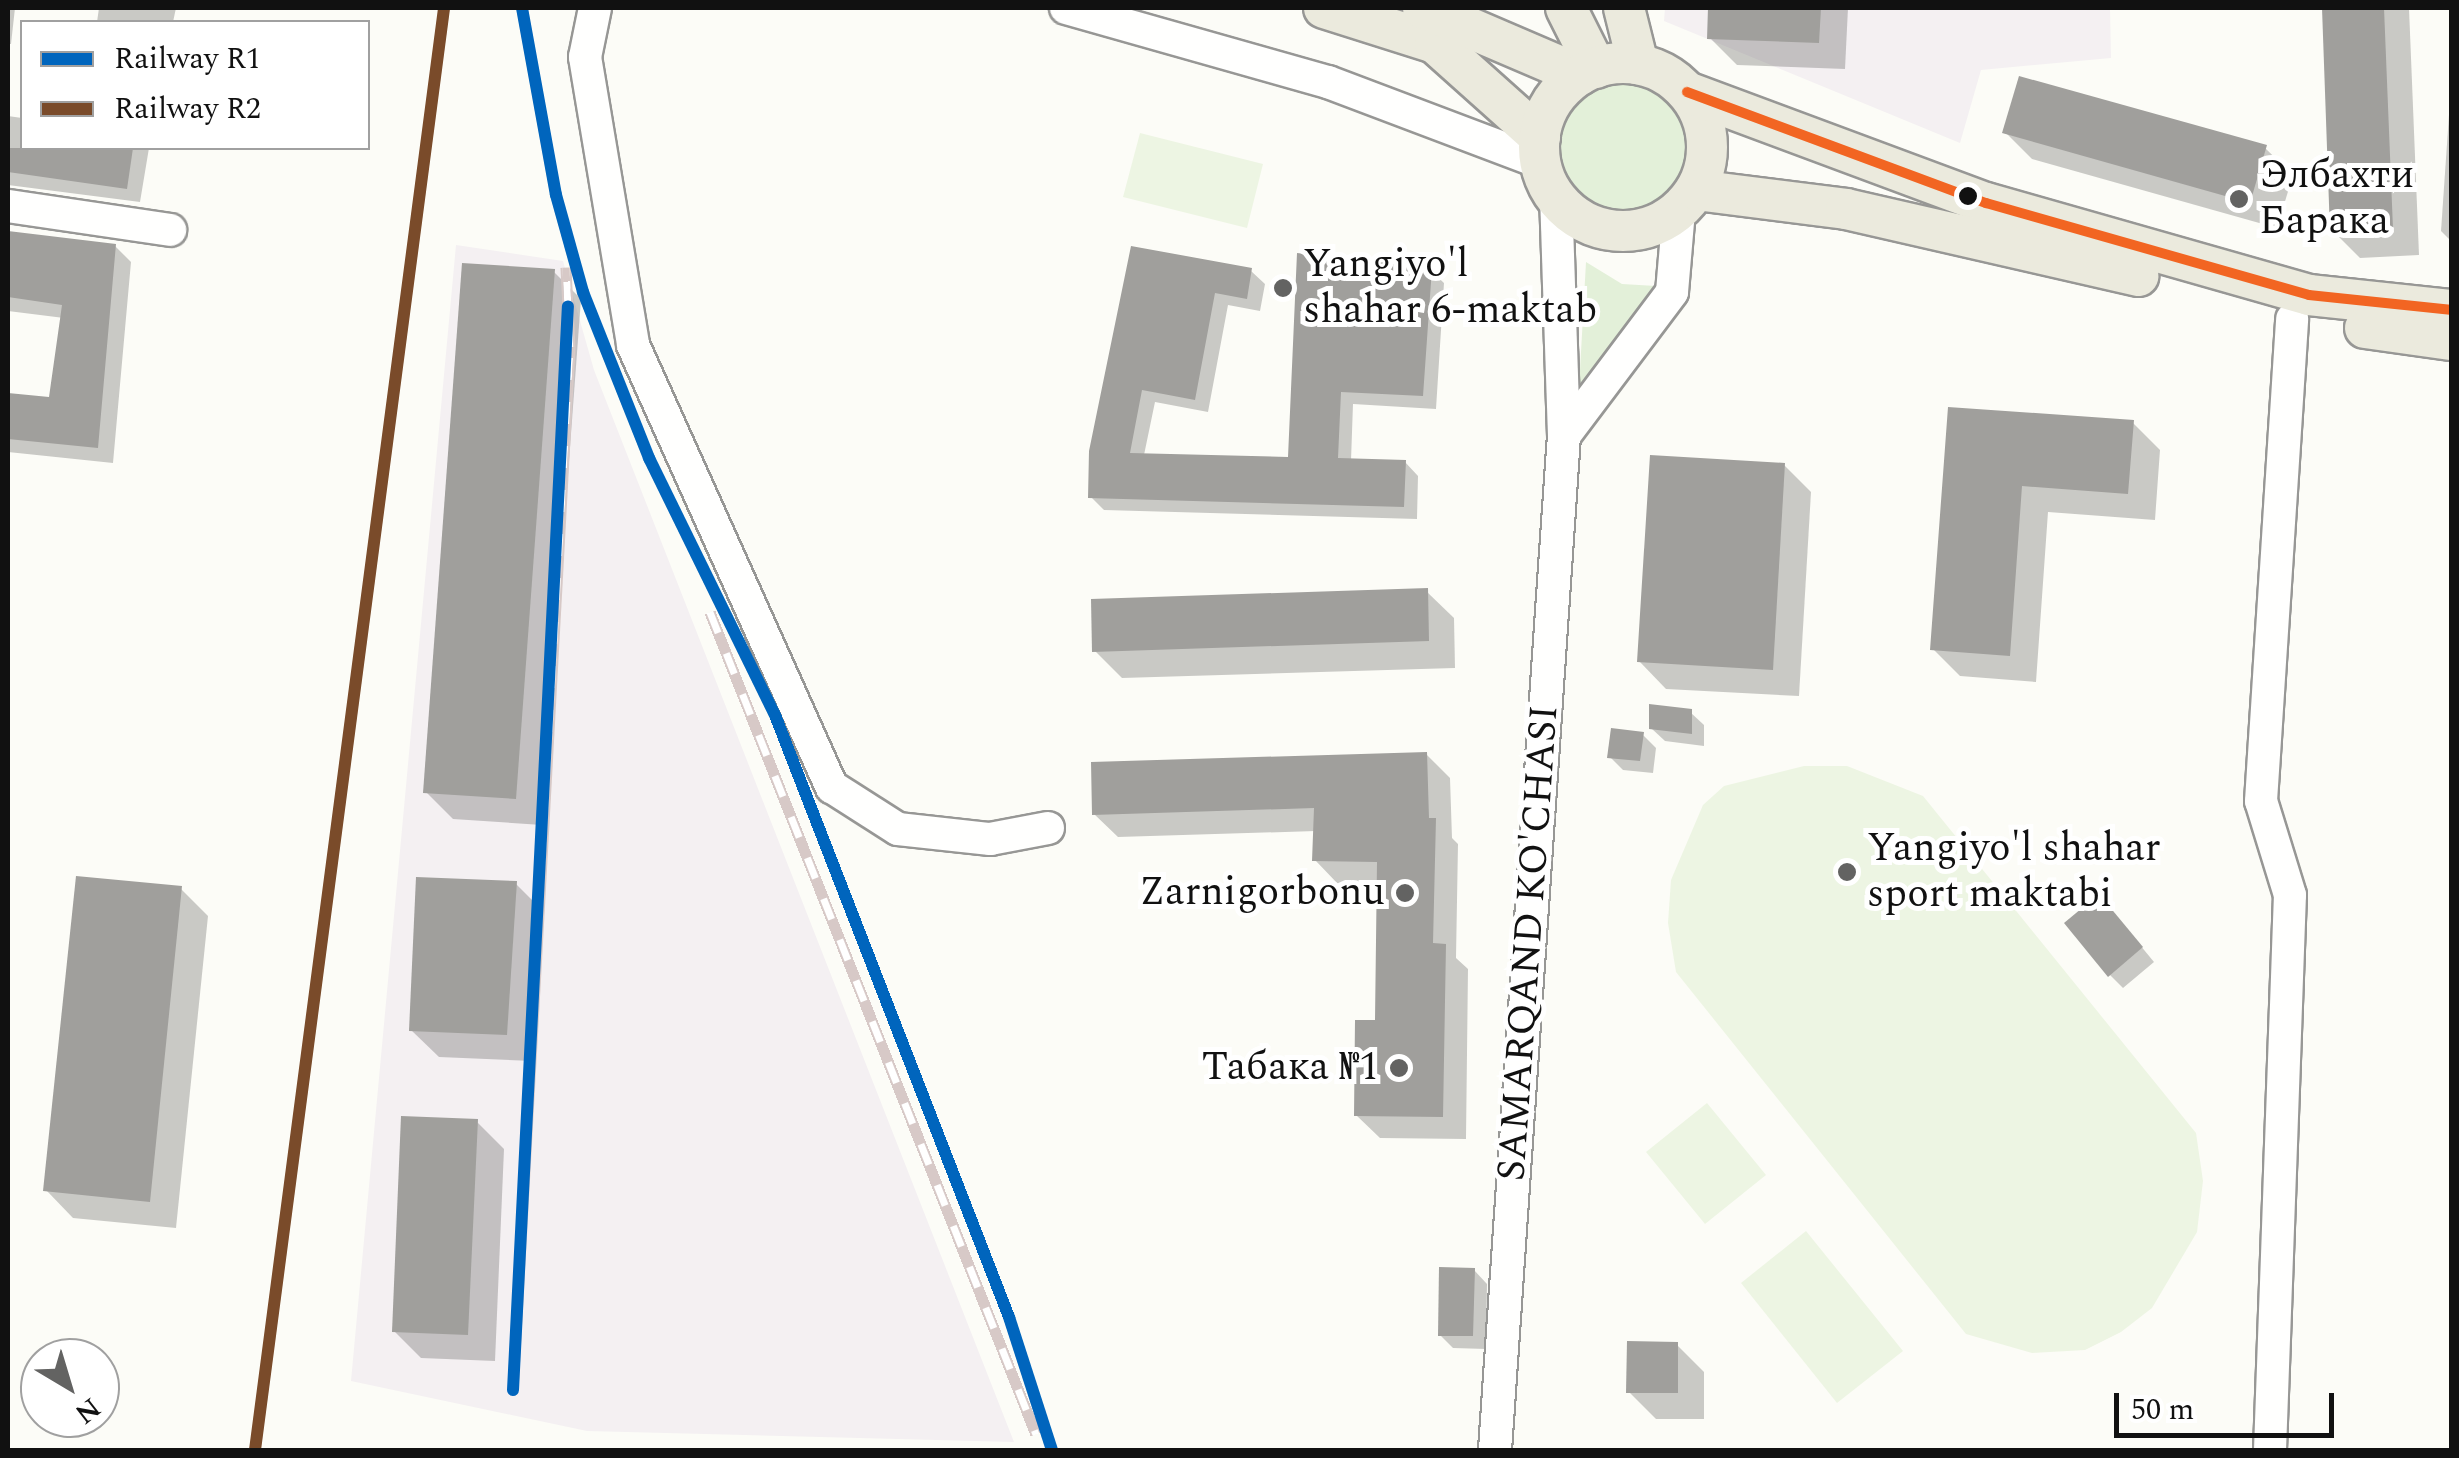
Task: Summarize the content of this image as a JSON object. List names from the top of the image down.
{
  "streets": {
    "street": ["SAMARQAND KO'CHASI"]
  },
  "places": [
    "Элбахти Барака",
    "Yangiyo'l shahar 6-maktab",
    "Yangiyo'l shahar sport maktabi",
    "Zarnigorbonu",
    "Табака №1"
  ],
  "lines": ["rail line R1", "rail line R2"],
  "legend": ["Railway R1", "Railway R2"],
  "scale_bar": "50 m",
  "north": "bottom right"
}
